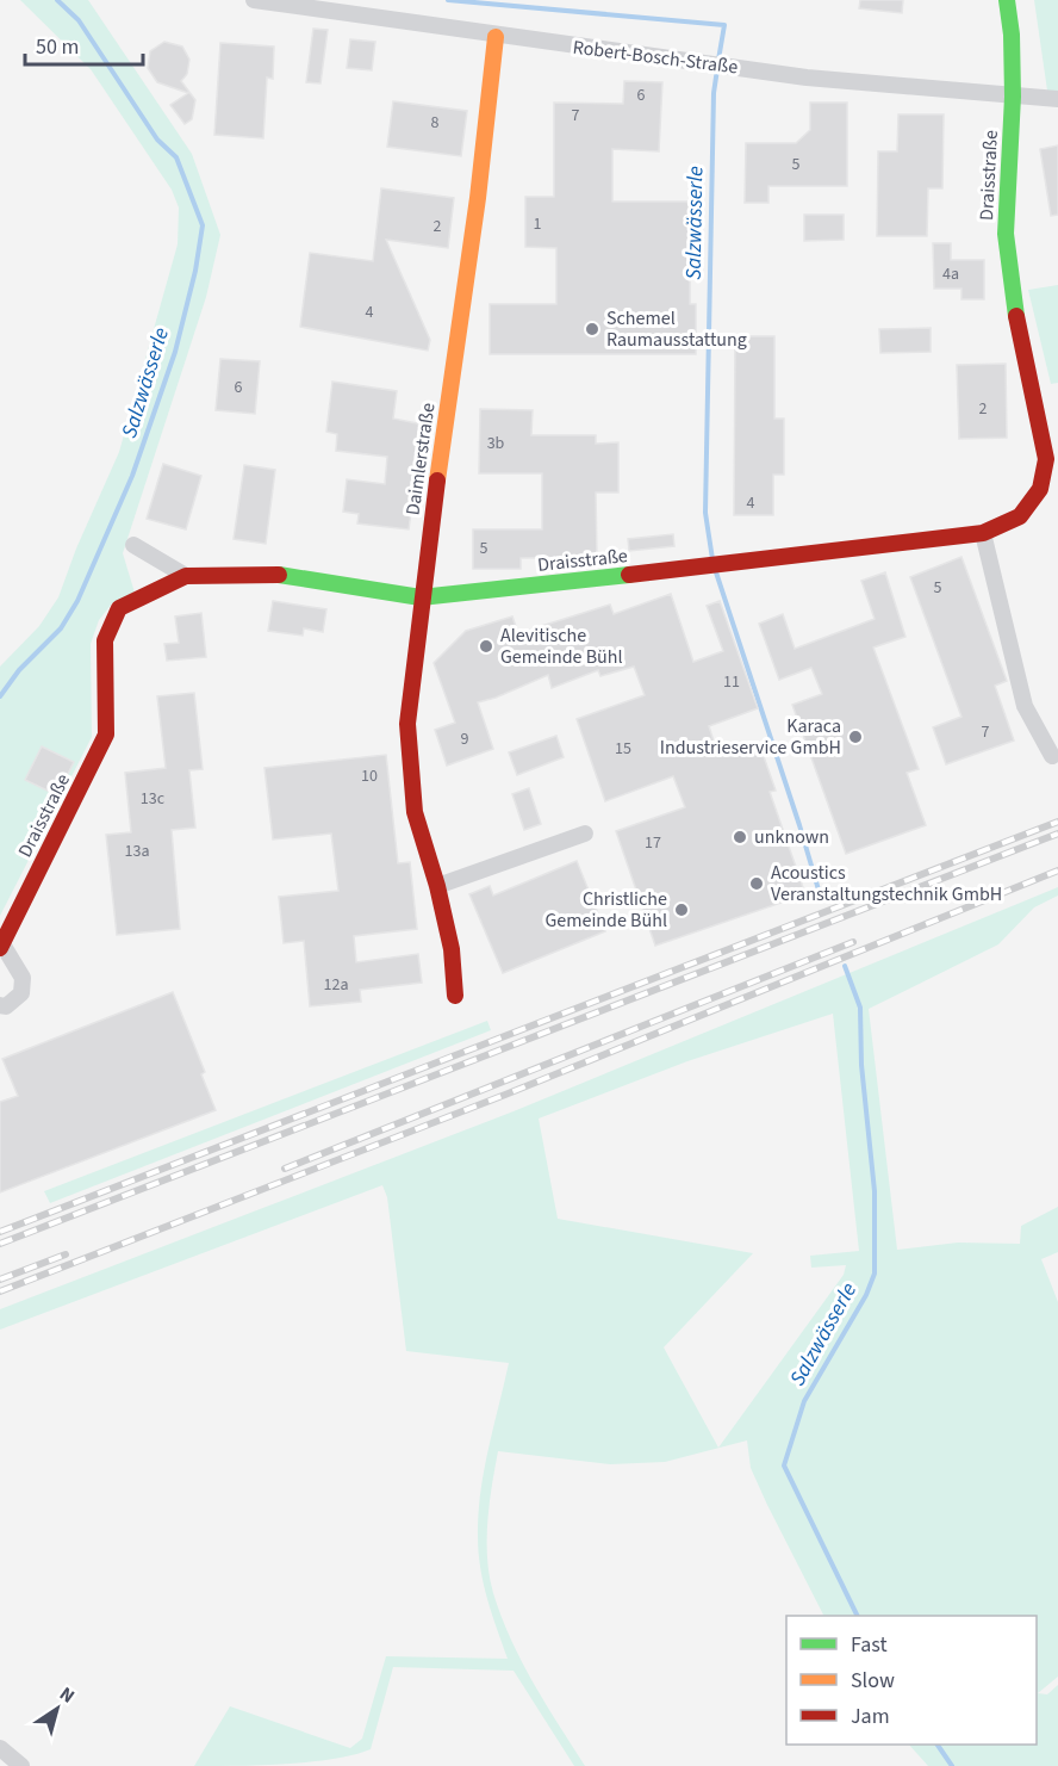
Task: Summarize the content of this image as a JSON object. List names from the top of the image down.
{
  "streets": {
    "street": ["Robert-Bosch-Straße", "Draisstraße", "Daimlerstraße"]
  },
  "crossings": [
    ["Robert-Bosch-Straße", "Draisstraße"],
    ["Robert-Bosch-Straße", "Daimlerstraße"],
    ["Draisstraße", "Daimlerstraße"]
  ],
  "water": ["Salzwässerle"],
  "places": [
    "Schemel Raumausstattung",
    "Alevitische Gemeinde Bühl",
    "Karaca Industrieservice GmbH",
    "unknown",
    "Acoustics Veranstaltungstechnik GmbH",
    "Christliche Gemeinde Bühl"
  ],
  "house_numbers": [
    "6",
    "7",
    "8",
    "5",
    "1",
    "2",
    "4a",
    "4",
    "6",
    "2",
    "3b",
    "4",
    "5",
    "5",
    "11",
    "7",
    "9",
    "15",
    "10",
    "13c",
    "17",
    "13a",
    "12a"
  ],
  "legend": ["Fast", "Slow", "Jam"],
  "scale_bar": "50 m",
  "north": "top right"
}
